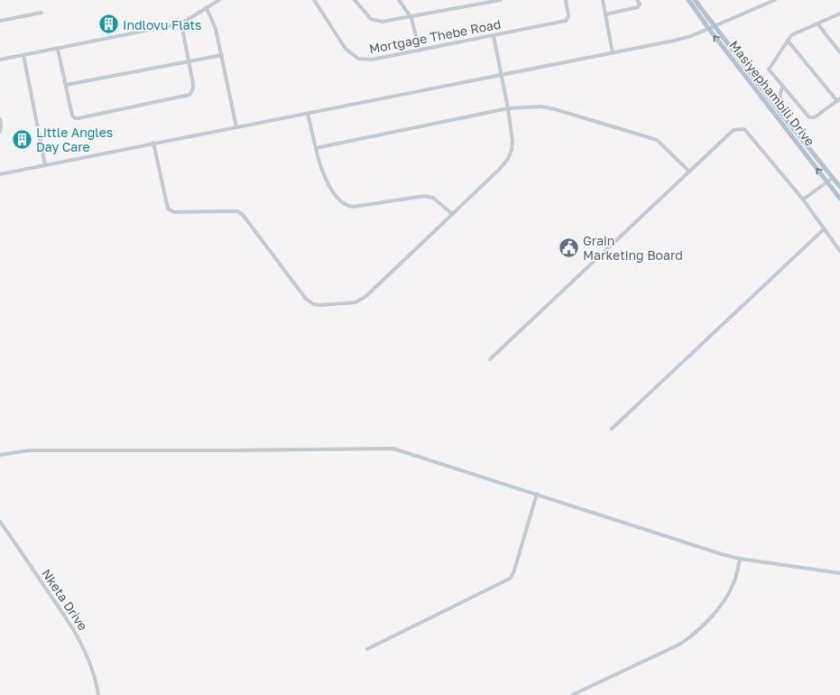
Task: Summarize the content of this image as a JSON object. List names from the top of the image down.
{
  "streets": {
    "main road": ["Masiyephambili Drive"],
    "street": ["Mortgage Thebe Road", "Nketa Drive"]
  },
  "places": {
    "building": ["Indlovu Flats", "Little Angles Day Care"],
    "public building": ["Grain Marketing Board"]
  }
}
